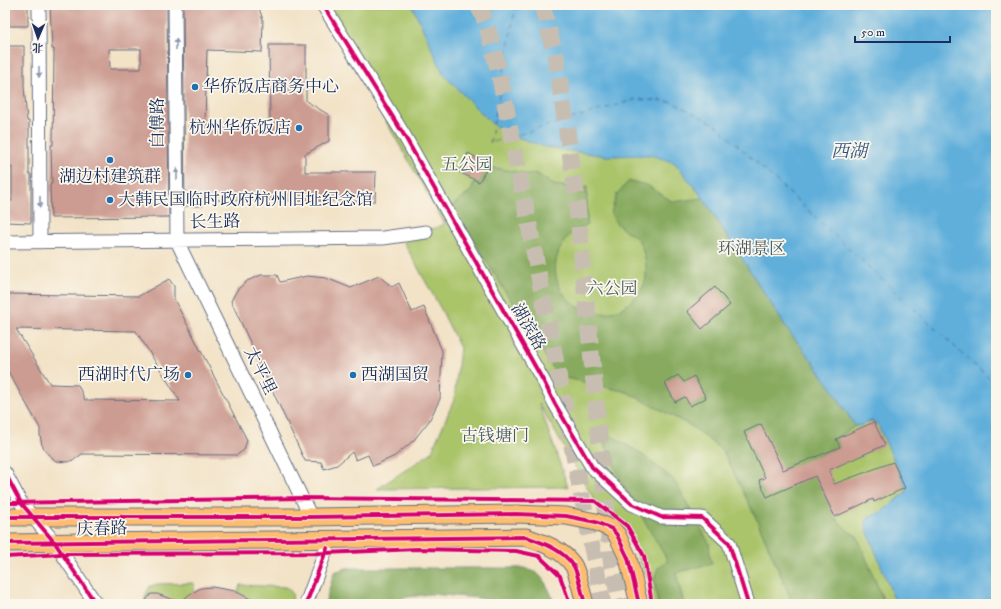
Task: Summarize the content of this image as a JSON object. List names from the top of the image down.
{
  "streets": {
    "main road": ["庆春路"],
    "street": [
      "白傅路",
      "长生路",
      "湖滨路",
      "太平里"
    ]
  },
  "crossings": [
    ["白傅路", "长生路"],
    ["白傅路", "太平里"],
    ["长生路", "太平里"],
    ["太平里", "庆春路"]
  ],
  "one_way": ["白傅路"],
  "water": ["西湖"],
  "parks": [
    "五公园",
    "环湖景区",
    "六公园",
    "古钱塘门"
  ],
  "places": [
    "华侨饭店商务中心",
    "杭州华侨饭店",
    "湖边村建筑群",
    "大韩民国临时政府杭州旧址纪念馆",
    "西湖时代广场",
    "西湖国贸"
  ],
  "scale_bar": "50 m",
  "north": "bottom"
}
